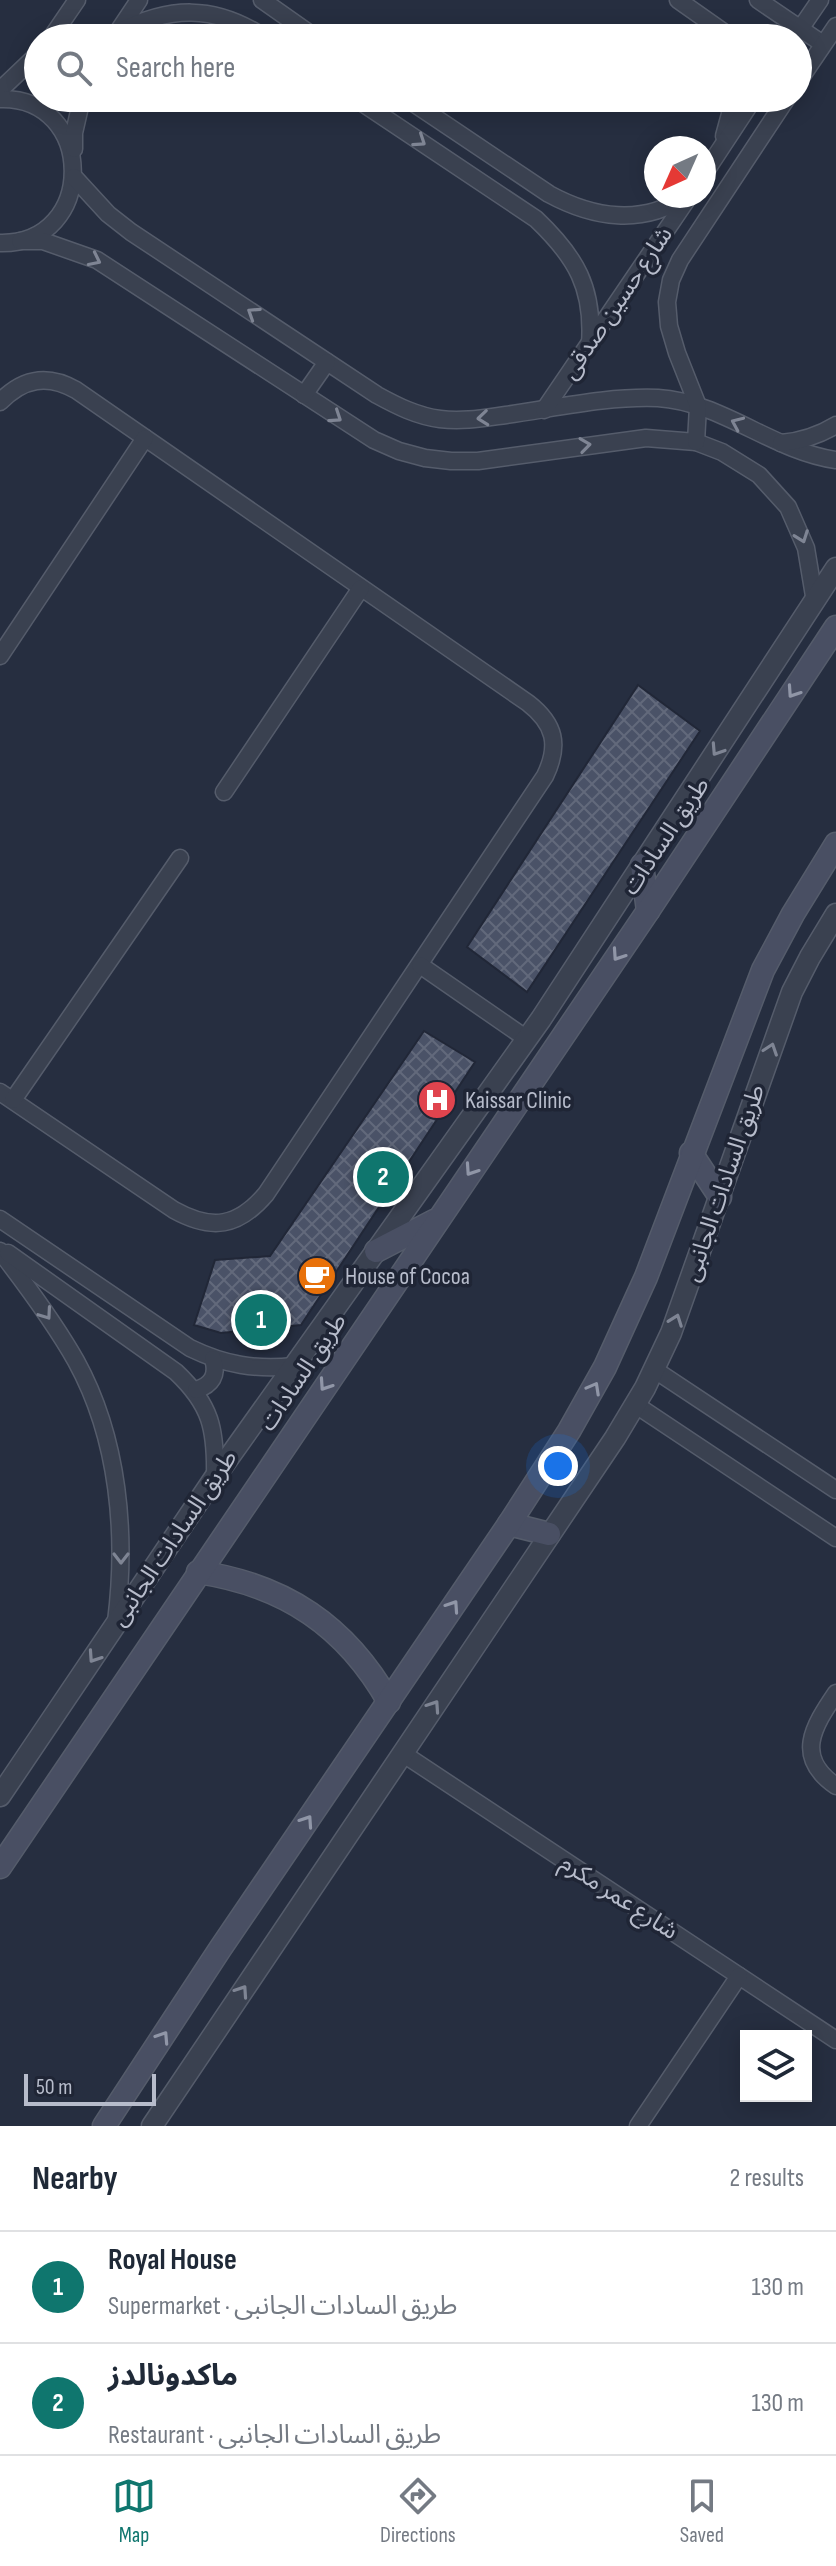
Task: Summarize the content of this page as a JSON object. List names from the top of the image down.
{
  "streets": {
    "main road": ["طريق السادات"],
    "street": ["شارع حسين صدقى", "طريق السادات الجانبى", "شارع عمر مكرم"]
  },
  "crossings": [
    ["طريق السادات الجانبى", "شارع عمر مكرم"]
  ],
  "places": {
    "hospital": ["Kaissar Clinic"],
    "cafe": ["House of Cocoa"]
  },
  "scale_bar": "50 m",
  "north": "bottom left",
  "page": {
    "search": "Search here",
    "pins": ["2", "1"],
    "scale": "50 m",
    "heading": ["Nearby", "2 results"],
    "list": [
      {
        "mark": "1",
        "name": "Royal House",
        "note": "Supermarket · طريق السادات الجانبى",
        "value": "130 m"
      },
      {
        "mark": "2",
        "name": "ماكدونالدز",
        "note": "Restaurant · طريق السادات الجانبى",
        "value": "130 m"
      }
    ],
    "nav": ["Map", "Directions", "Saved"]
  }
}
